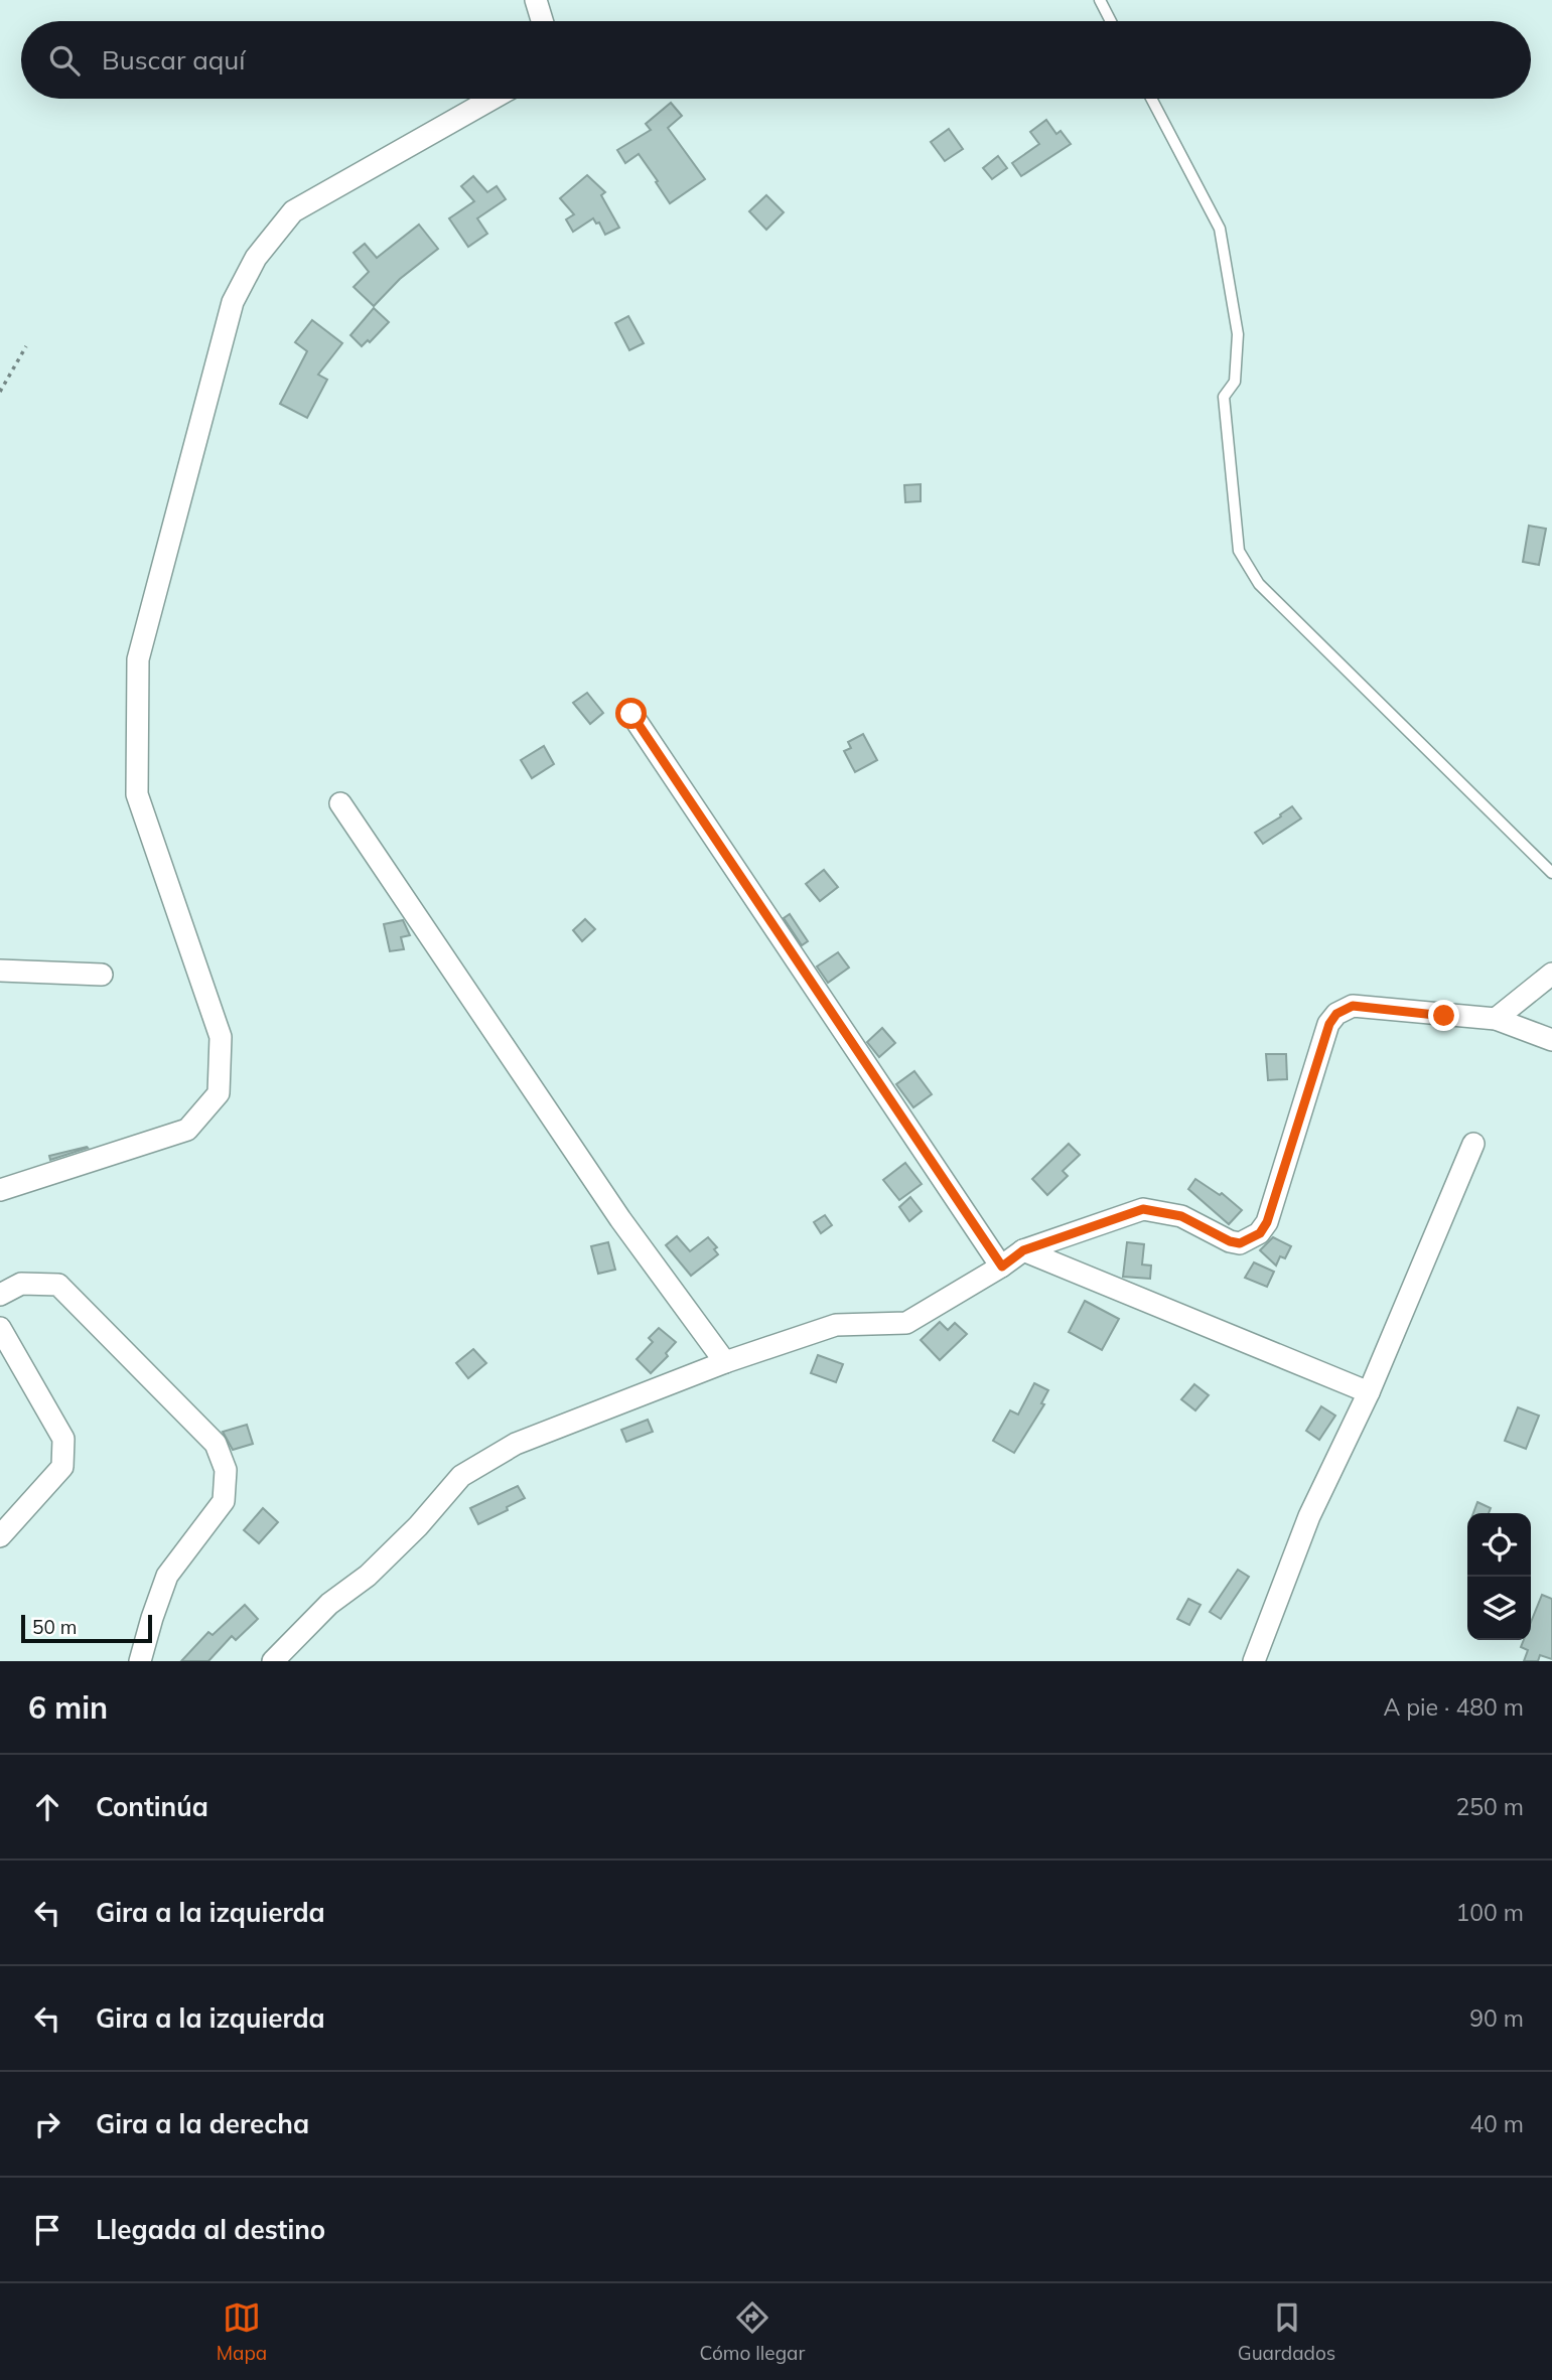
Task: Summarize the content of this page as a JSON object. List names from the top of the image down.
{
  "scale_bar": "50 m",
  "page": {
    "search": "Buscar aquí",
    "scale": "50 m",
    "heading": ["6 min", "A pie · 480 m"],
    "list": [
      ["Continúa", "250 m"],
      ["Gira a la izquierda", "100 m"],
      ["Gira a la izquierda", "90 m"],
      ["Gira a la derecha", "40 m"],
      "Llegada al destino"
    ],
    "nav": ["Mapa", "Cómo llegar", "Guardados"]
  }
}
